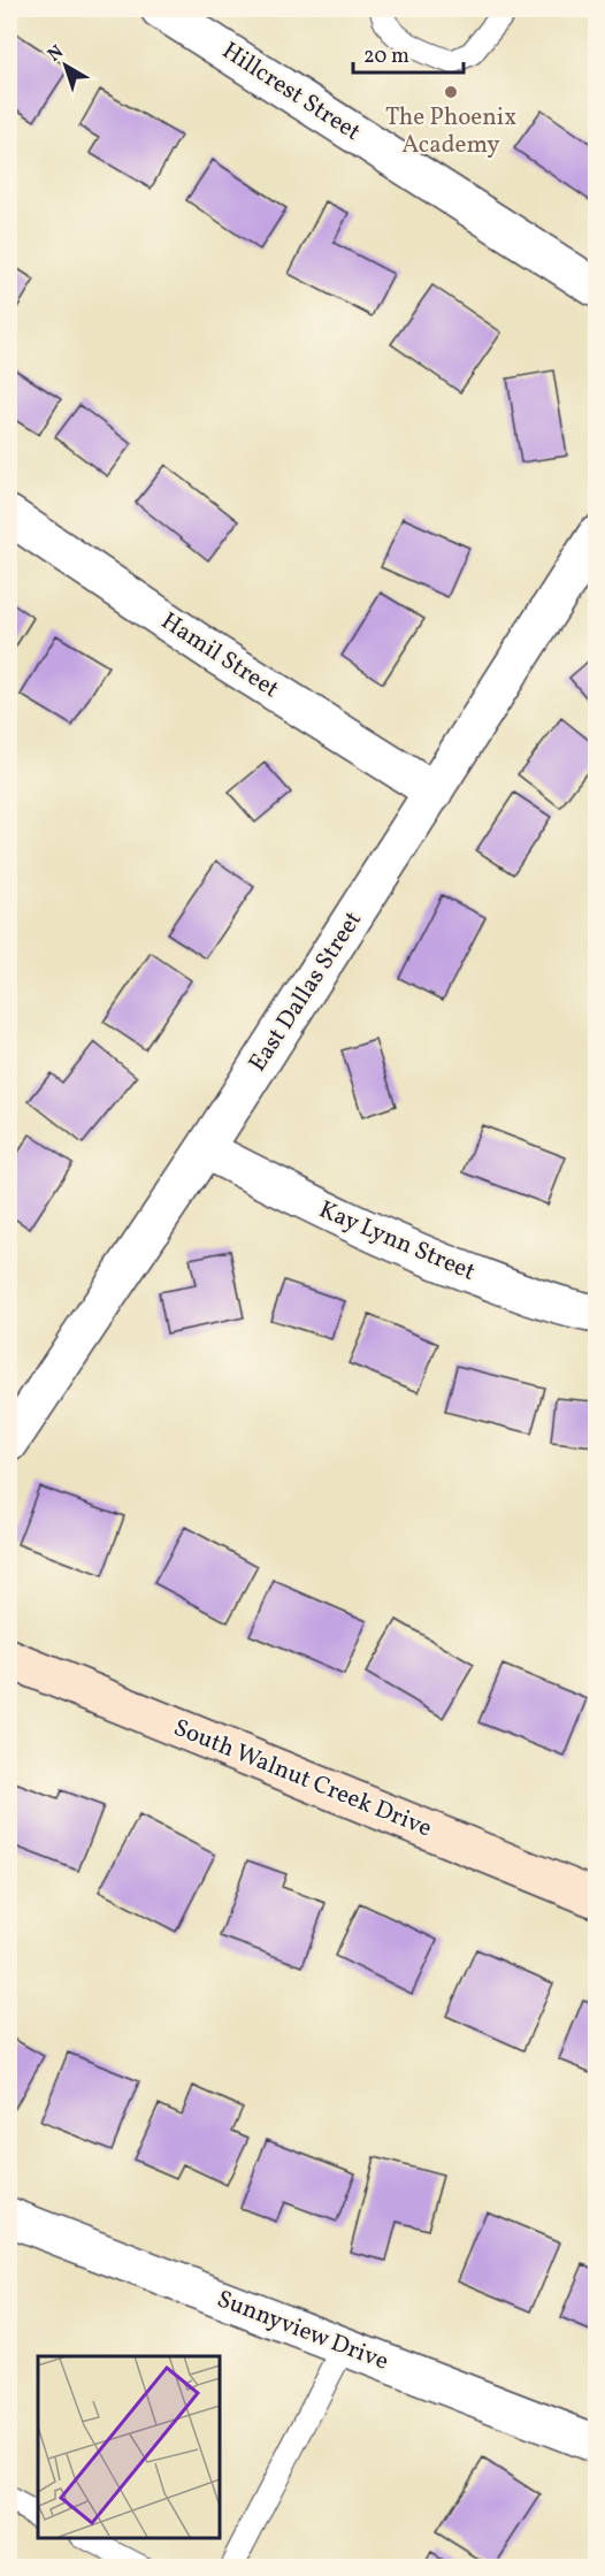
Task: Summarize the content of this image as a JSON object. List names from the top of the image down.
{
  "streets": {
    "street": [
      "Hillcrest Street",
      "Hamil Street",
      "East Dallas Street",
      "Kay Lynn Street",
      "South Walnut Creek Drive",
      "Sunnyview Drive"
    ]
  },
  "crossings": [
    ["Hamil Street", "East Dallas Street"],
    ["East Dallas Street", "Kay Lynn Street"]
  ],
  "places": ["The Phoenix Academy"],
  "scale_bar": "20 m",
  "north": "top left"
}
